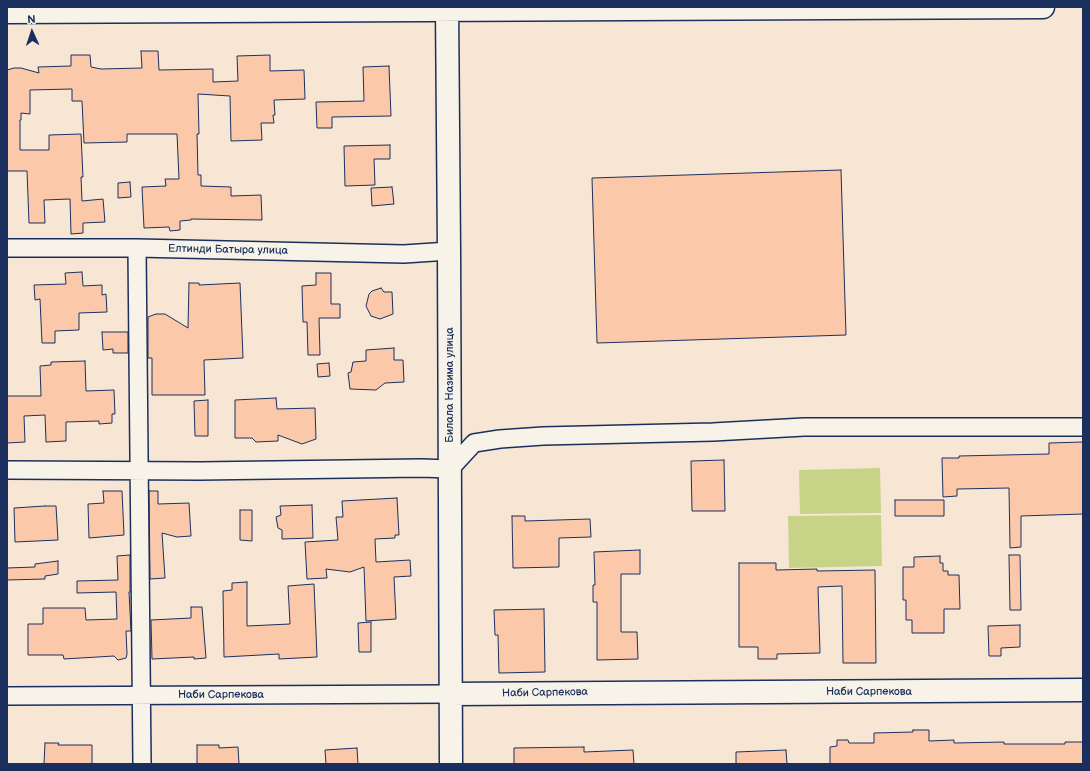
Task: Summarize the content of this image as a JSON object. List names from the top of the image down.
{
  "streets": {
    "street": ["Елтинди Батыра улица", "Билала Назима улица", "Наби Сарпекова"]
  },
  "crossings": [
    ["Елтинди Батыра улица", "Билала Назима улица"],
    ["Билала Назима улица", "Наби Сарпекова"]
  ],
  "north": "top"
}
